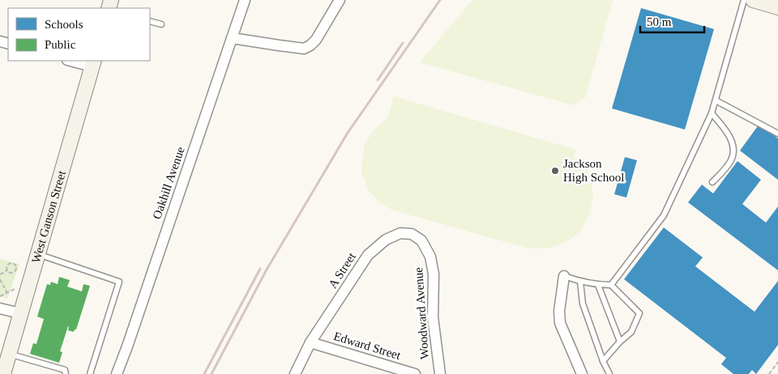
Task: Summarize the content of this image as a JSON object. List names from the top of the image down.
{
  "streets": {
    "street": [
      "Oakhill Avenue",
      "West Ganson Street",
      "A Street",
      "Woodward Avenue",
      "Edward Street"
    ]
  },
  "crossings": [
    ["A Street", "Woodward Avenue"],
    ["A Street", "Edward Street"]
  ],
  "places": ["Jackson High School"],
  "legend": ["Schools", "Public"],
  "scale_bar": "50 m"
}
